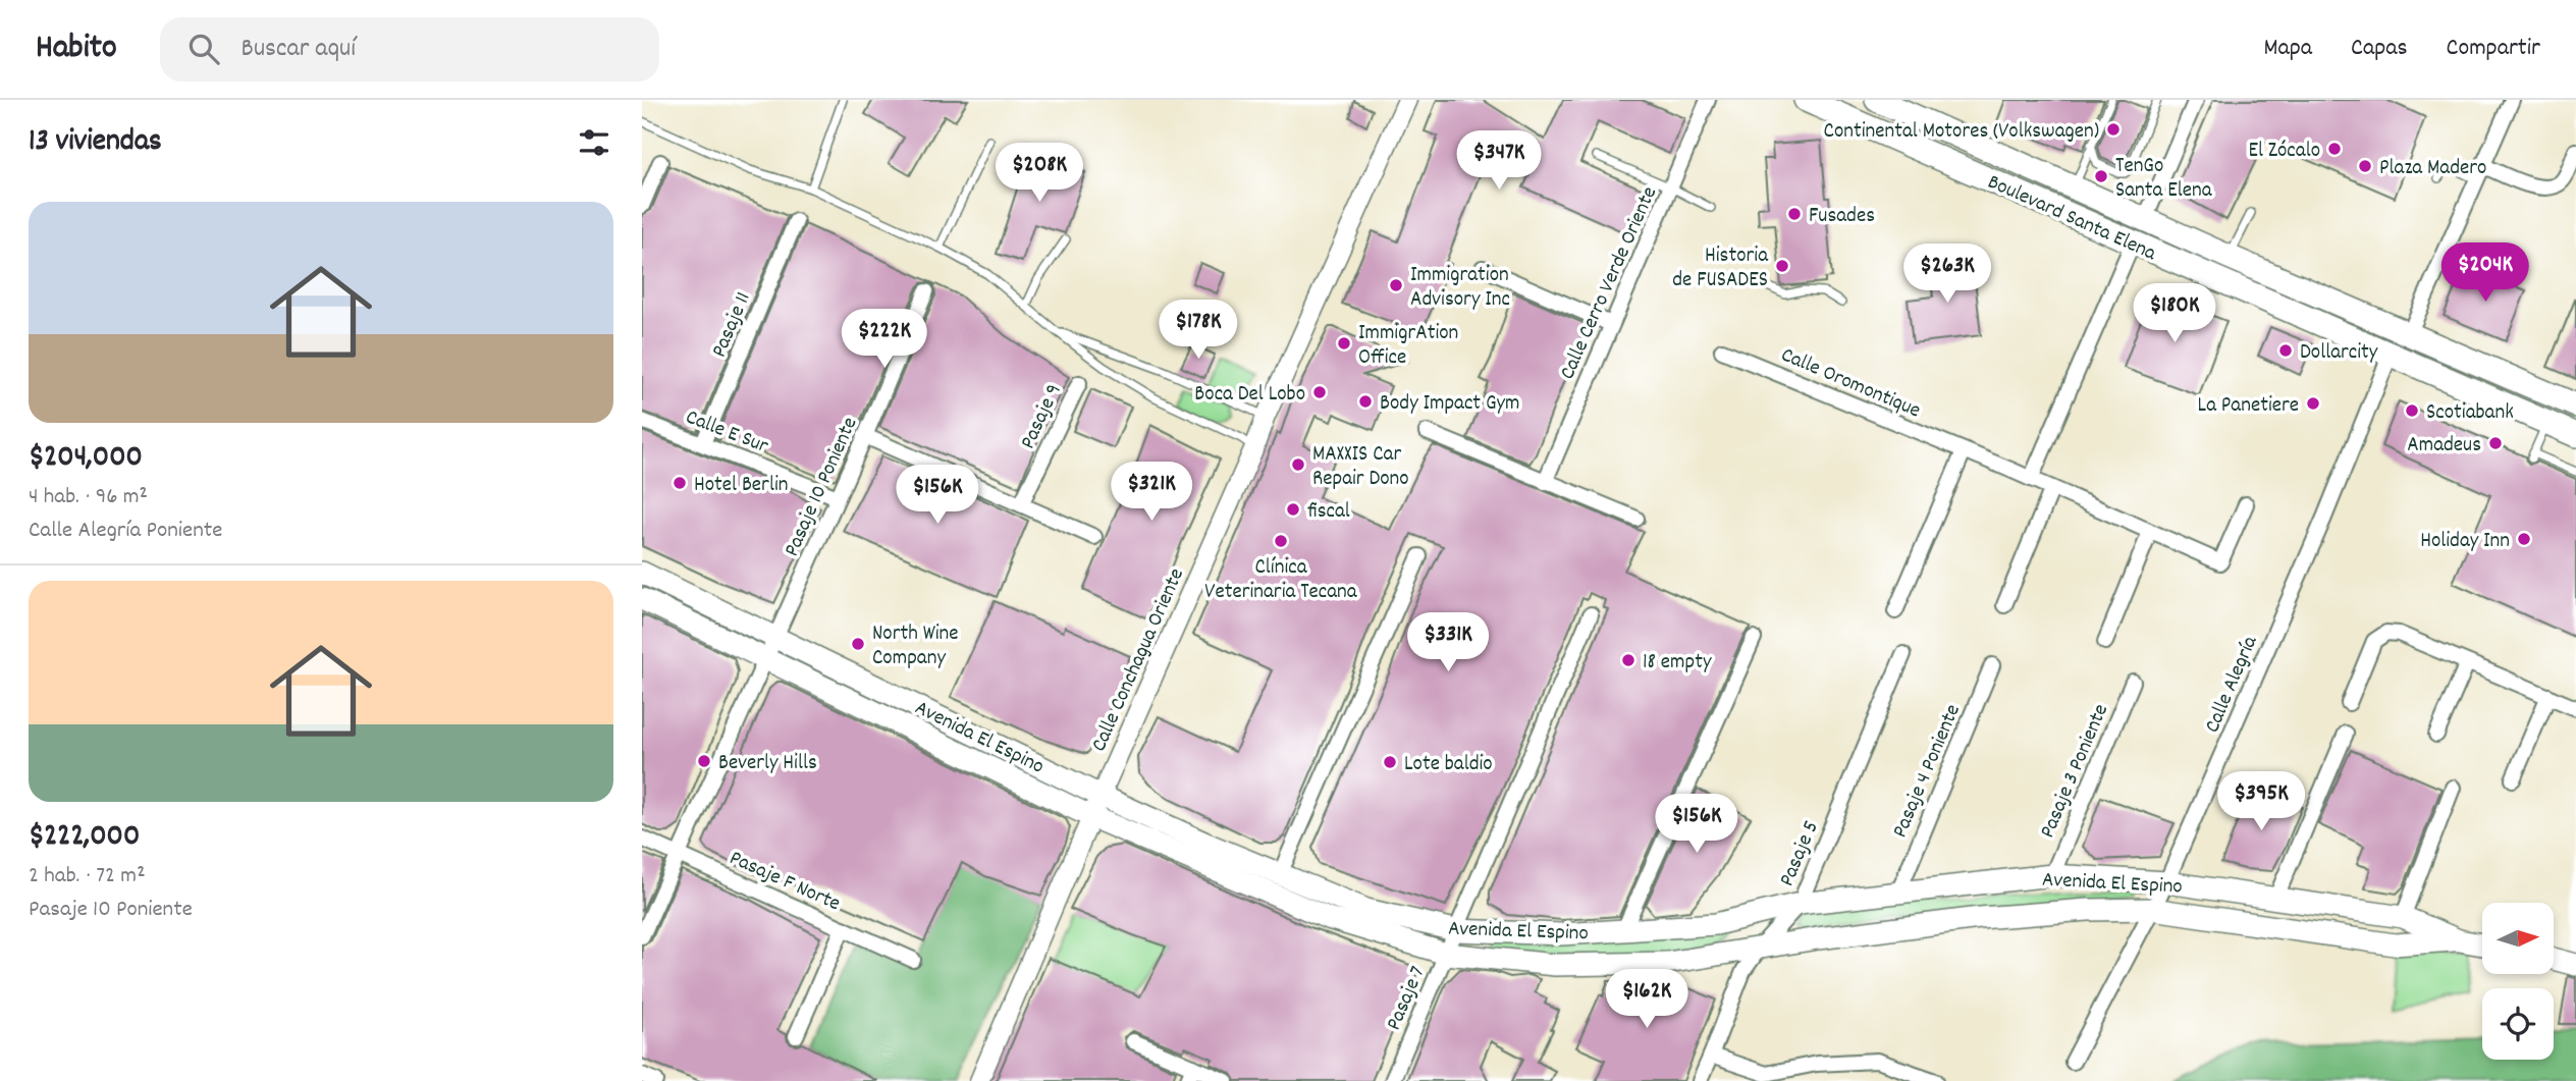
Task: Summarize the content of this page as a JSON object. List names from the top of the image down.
{
  "streets": {
    "main road": ["Boulevard Santa Elena", "Avenida El Espino"],
    "street": [
      "Calle Cerro Verde Oriente",
      "Pasaje 11",
      "Calle Oromontique",
      "Pasaje 9",
      "Calle E Sur",
      "Pasaje 10 Poniente",
      "Calle Conchagua Oriente",
      "Calle Alegría",
      "Pasaje 4 Poniente",
      "Pasaje 3 Poniente",
      "Pasaje 5",
      "Pasaje F Norte",
      "Pasaje 7"
    ]
  },
  "crossings": [
    ["Boulevard Santa Elena", "Calle Alegría"],
    ["Pasaje 11", "Calle E Sur"],
    ["Calle E Sur", "Pasaje 10 Poniente"],
    ["Pasaje 10 Poniente", "Avenida El Espino"],
    ["Pasaje 10 Poniente", "Pasaje F Norte"],
    ["Calle Conchagua Oriente", "Avenida El Espino"],
    ["Calle Alegría", "Avenida El Espino"],
    ["Avenida El Espino", "Pasaje 4 Poniente"],
    ["Avenida El Espino", "Pasaje 3 Poniente"],
    ["Avenida El Espino", "Pasaje 5"],
    ["Avenida El Espino", "Pasaje 7"]
  ],
  "places": [
    "Continental Motores (Volkswagen)",
    "El Zócalo",
    "Plaza Madero",
    "TenGo Santa Elena",
    "Fusades",
    "Historia de FUSADES",
    "Immigration Advisory Inc",
    "ImmigrAtion Office",
    "Dollarcity",
    "Boca Del Lobo",
    "Body Impact Gym",
    "La Panetiere",
    "Scotiabank",
    "Amadeus",
    "MAXXIS Car Repair Dono",
    "Hotel Berlin",
    "fiscal",
    "Holiday Inn",
    "Clínica Veterinaria Tecana",
    "North Wine Company",
    "18 empty",
    "Beverly Hills",
    "Lote baldio"
  ],
  "north": "right",
  "page": {
    "header": "Habito",
    "search": "Buscar aquí",
    "nav": ["Mapa", "Capas", "Compartir"],
    "heading": "13 viviendas",
    "price": [
      "$347K",
      "$208K",
      "$204K",
      "$263K",
      "$180K",
      "$178K",
      "$222K",
      "$321K",
      "$156K",
      "$331K",
      "$395K",
      "$156K",
      "$162K"
    ],
    "list": [
      {
        "name": "$204,000",
        "note": "4 hab. · 96 m² · Calle Alegría Poniente"
      },
      {
        "name": "$222,000",
        "note": "2 hab. · 72 m² · Pasaje 10 Poniente"
      }
    ]
  }
}
